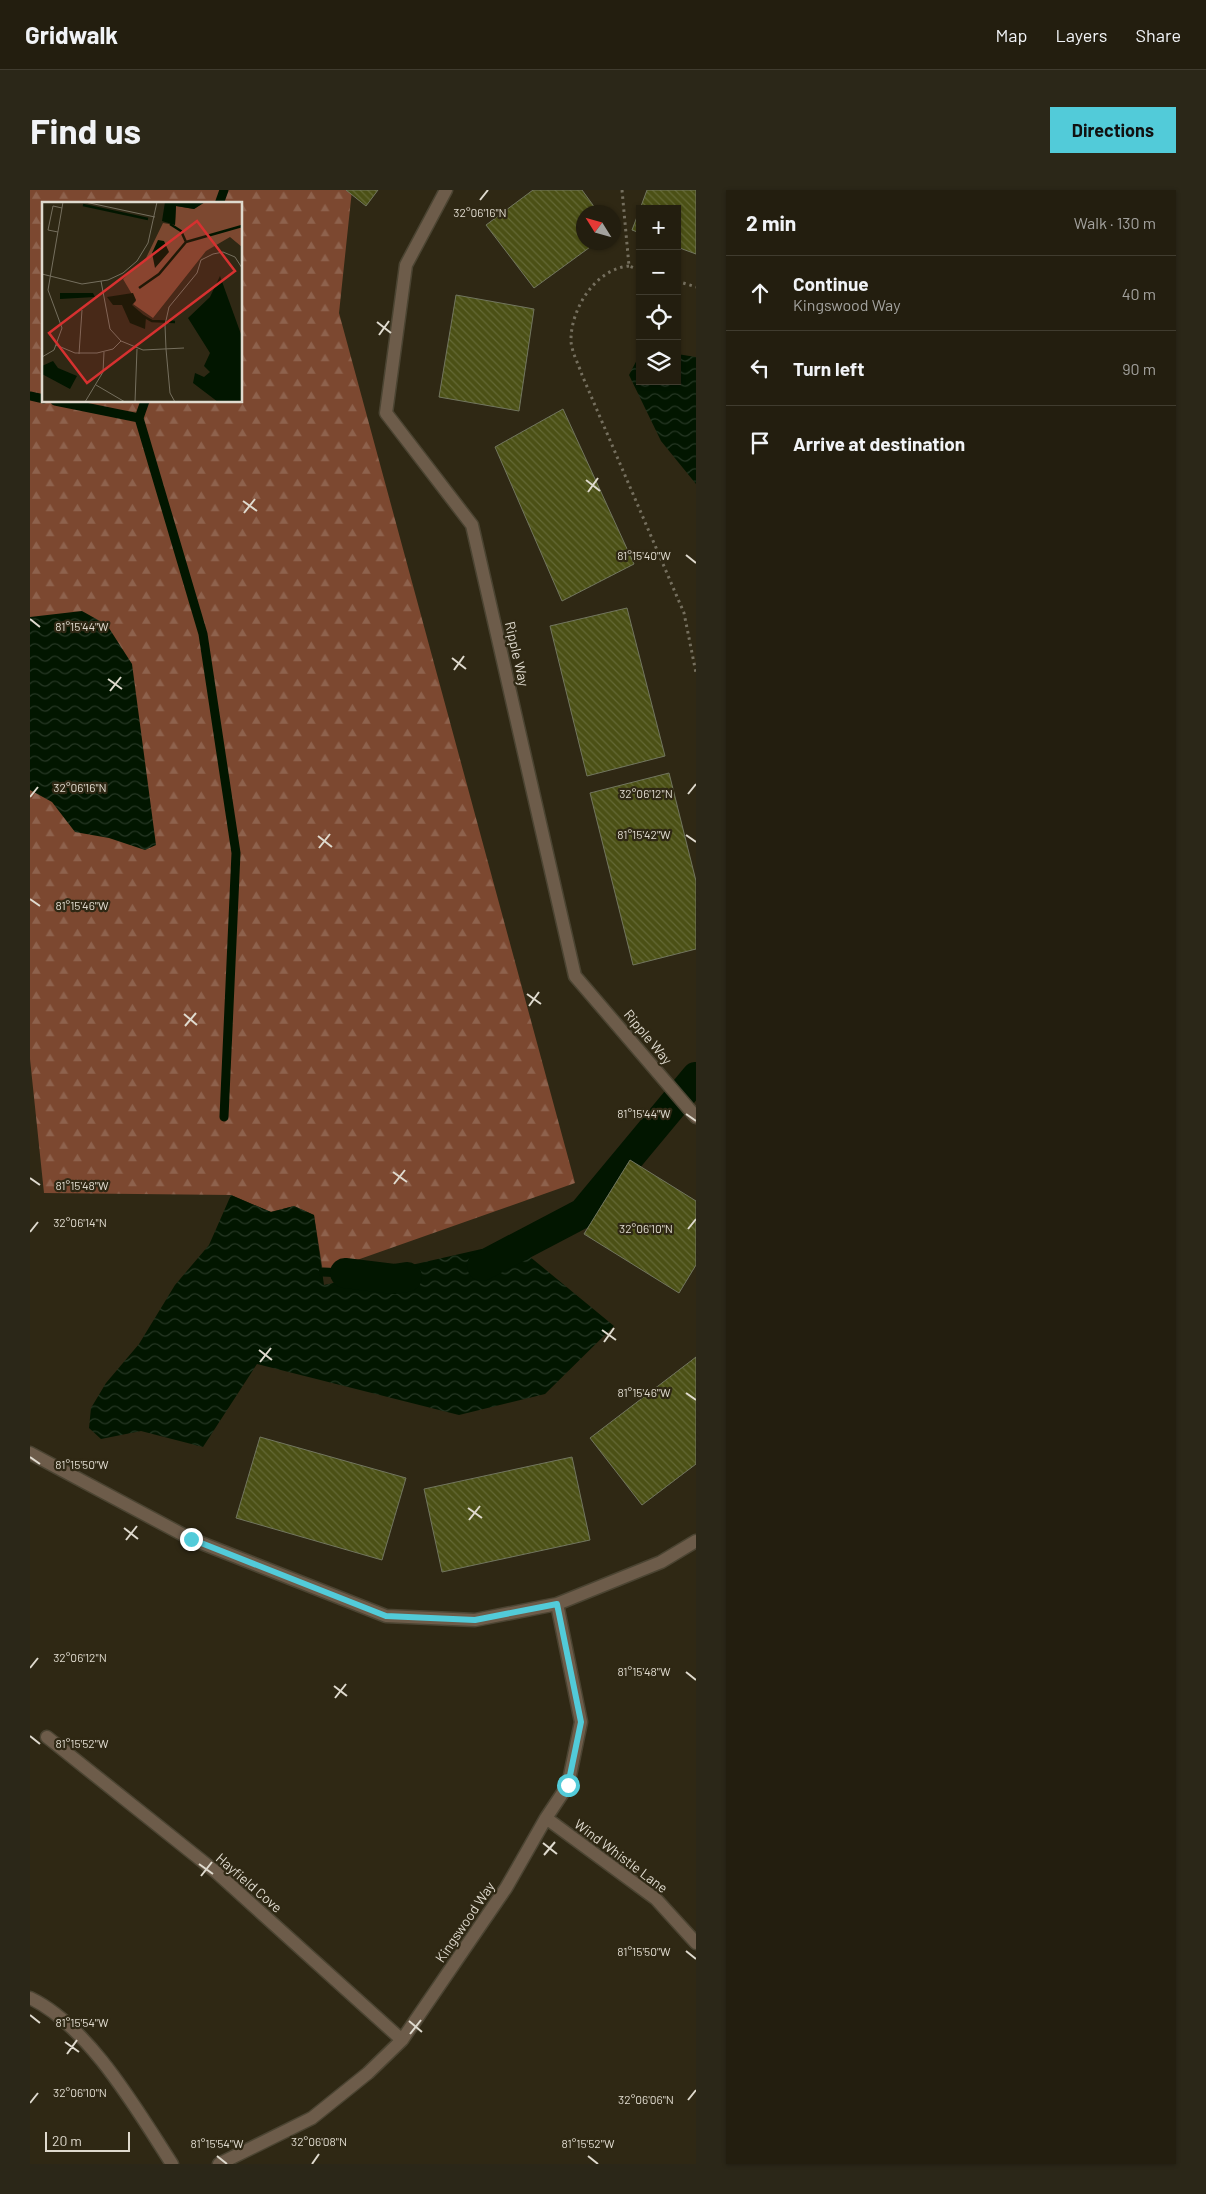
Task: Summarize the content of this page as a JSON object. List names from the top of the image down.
{
  "streets": {
    "street": [
      "Ripple Way",
      "Wind Whistle Lane",
      "Hayfield Cove",
      "Kingswood Way"
    ]
  },
  "crossings": [
    ["Wind Whistle Lane", "Kingswood Way"],
    ["Hayfield Cove", "Kingswood Way"]
  ],
  "scale_bar": "20 m",
  "north": "top left",
  "page": {
    "header": "Gridwalk",
    "nav": ["Map", "Layers", "Share"],
    "buttons": "Directions",
    "title": "Find us",
    "heading": ["2 min", "Walk · 130 m"],
    "map_buttons": ["+", "−"],
    "list": [
      ["Continue", "Kingswood Way", "40 m"],
      ["Turn left", "90 m"],
      "Arrive at destination"
    ],
    "scale": "20 m"
  },
  "coordinates": [
    "32°06'16\"N",
    "81°15'40\"W",
    "81°15'44\"W",
    "32°06'12\"N",
    "81°15'42\"W",
    "81°15'46\"W",
    "81°15'48\"W",
    "32°06'14\"N",
    "32°06'10\"N",
    "81°15'50\"W",
    "81°15'52\"W",
    "81°15'54\"W",
    "32°06'06\"N",
    "32°06'08\"N"
  ]
}
